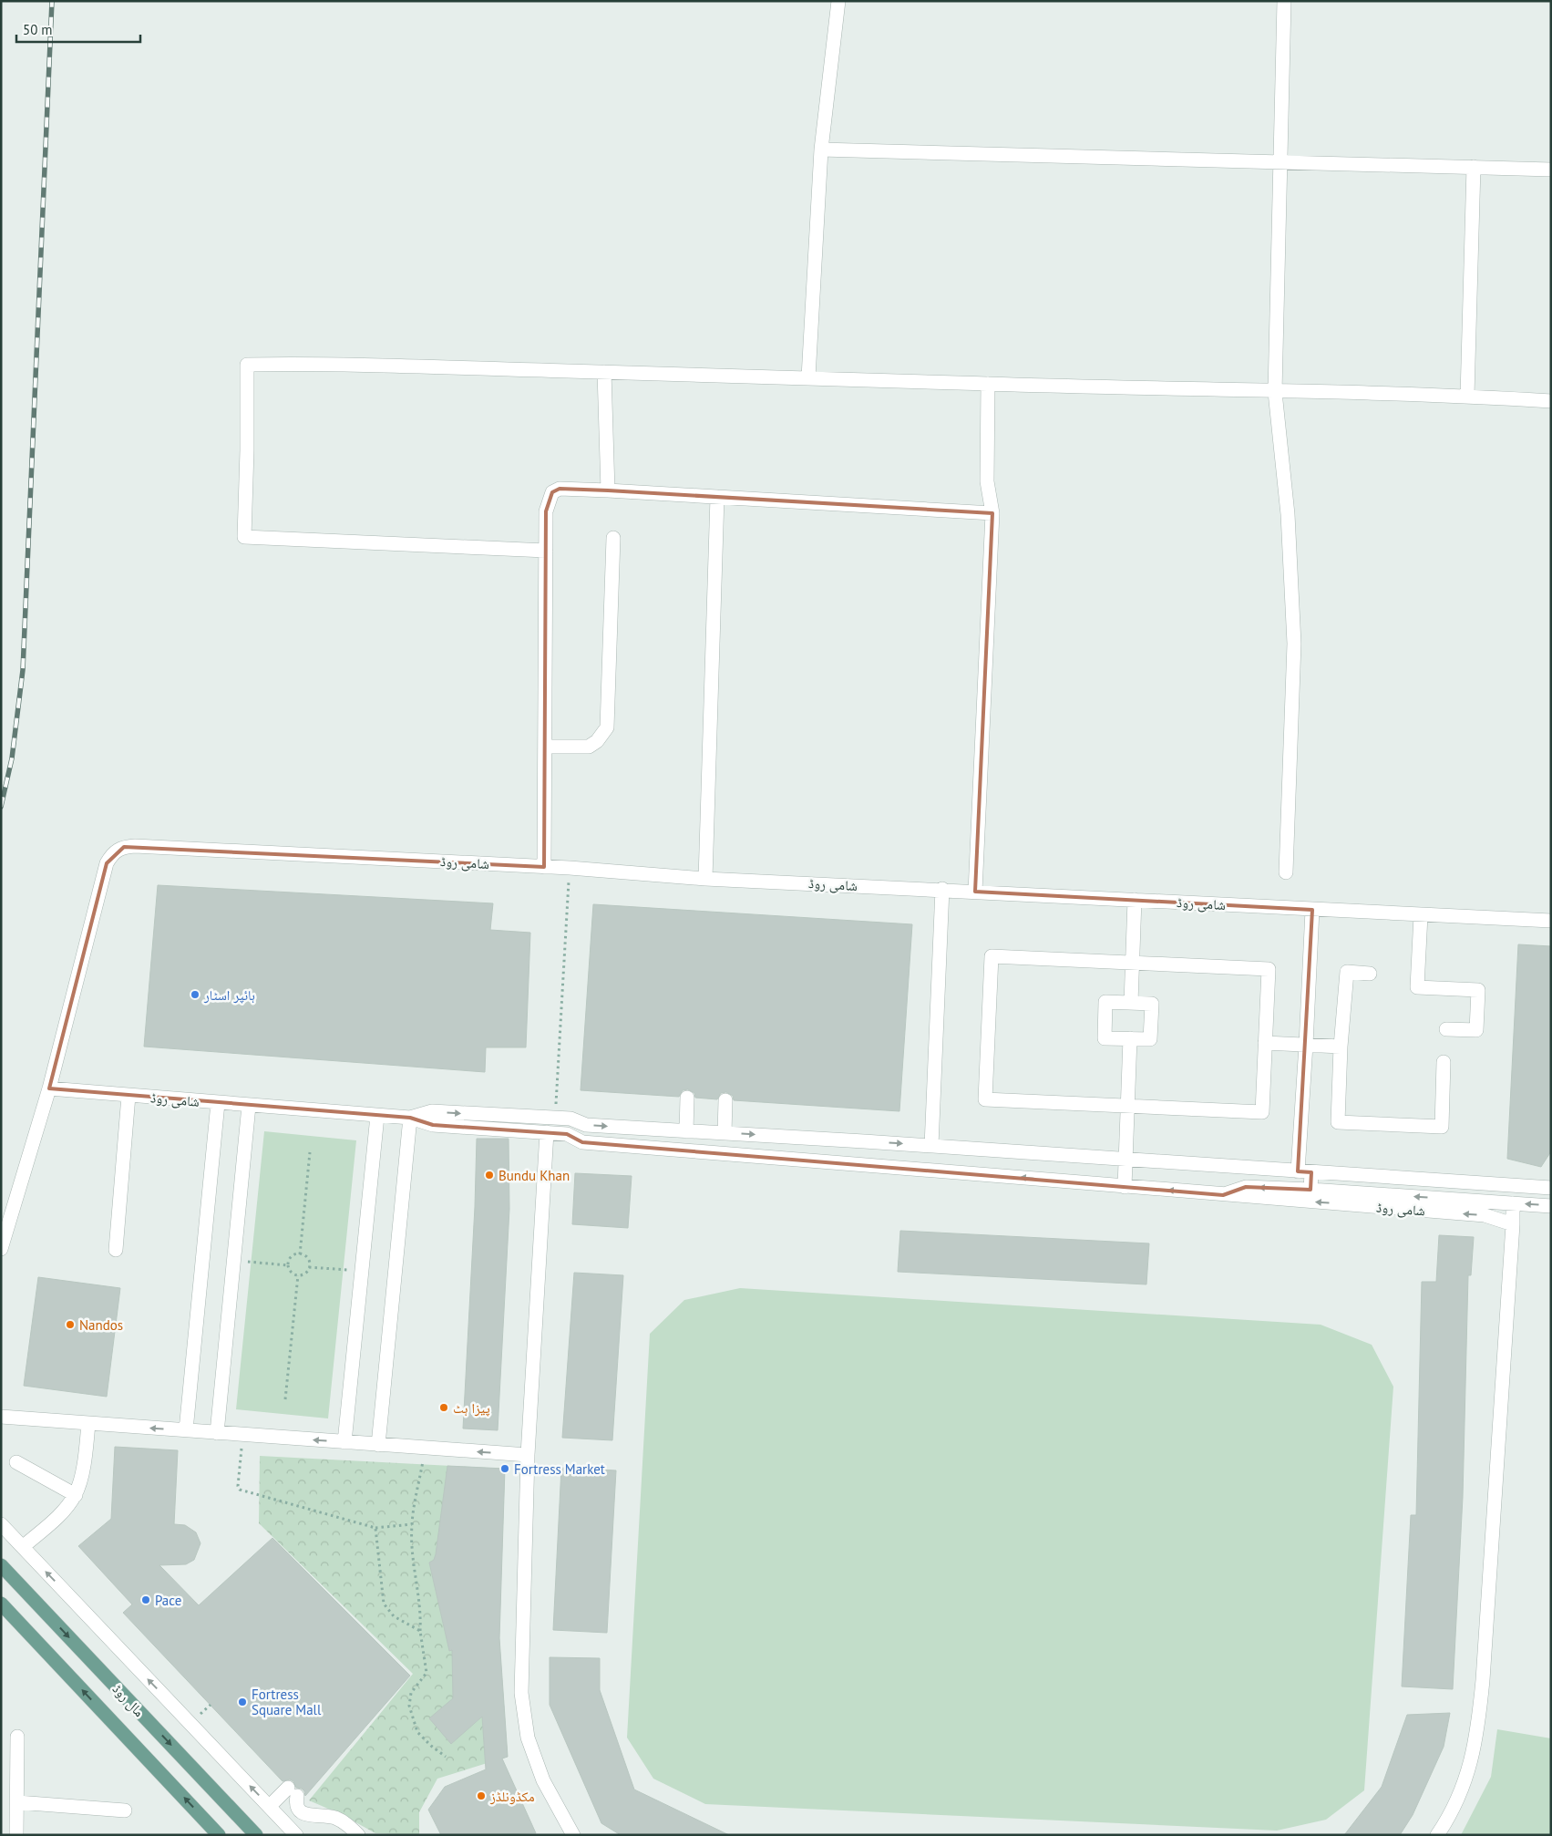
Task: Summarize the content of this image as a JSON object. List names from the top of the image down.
{
  "streets": {
    "main road": ["مال روڈ"],
    "street": ["شامی روڈ"]
  },
  "places": [
    "ہائپر اسٹار",
    "Bundu Khan",
    "Nandos",
    "پیزا ہٹ",
    "Fortress Market",
    "Pace",
    "Fortress Square Mall",
    "مکڈونلڈز"
  ],
  "scale_bar": "50 m"
}
